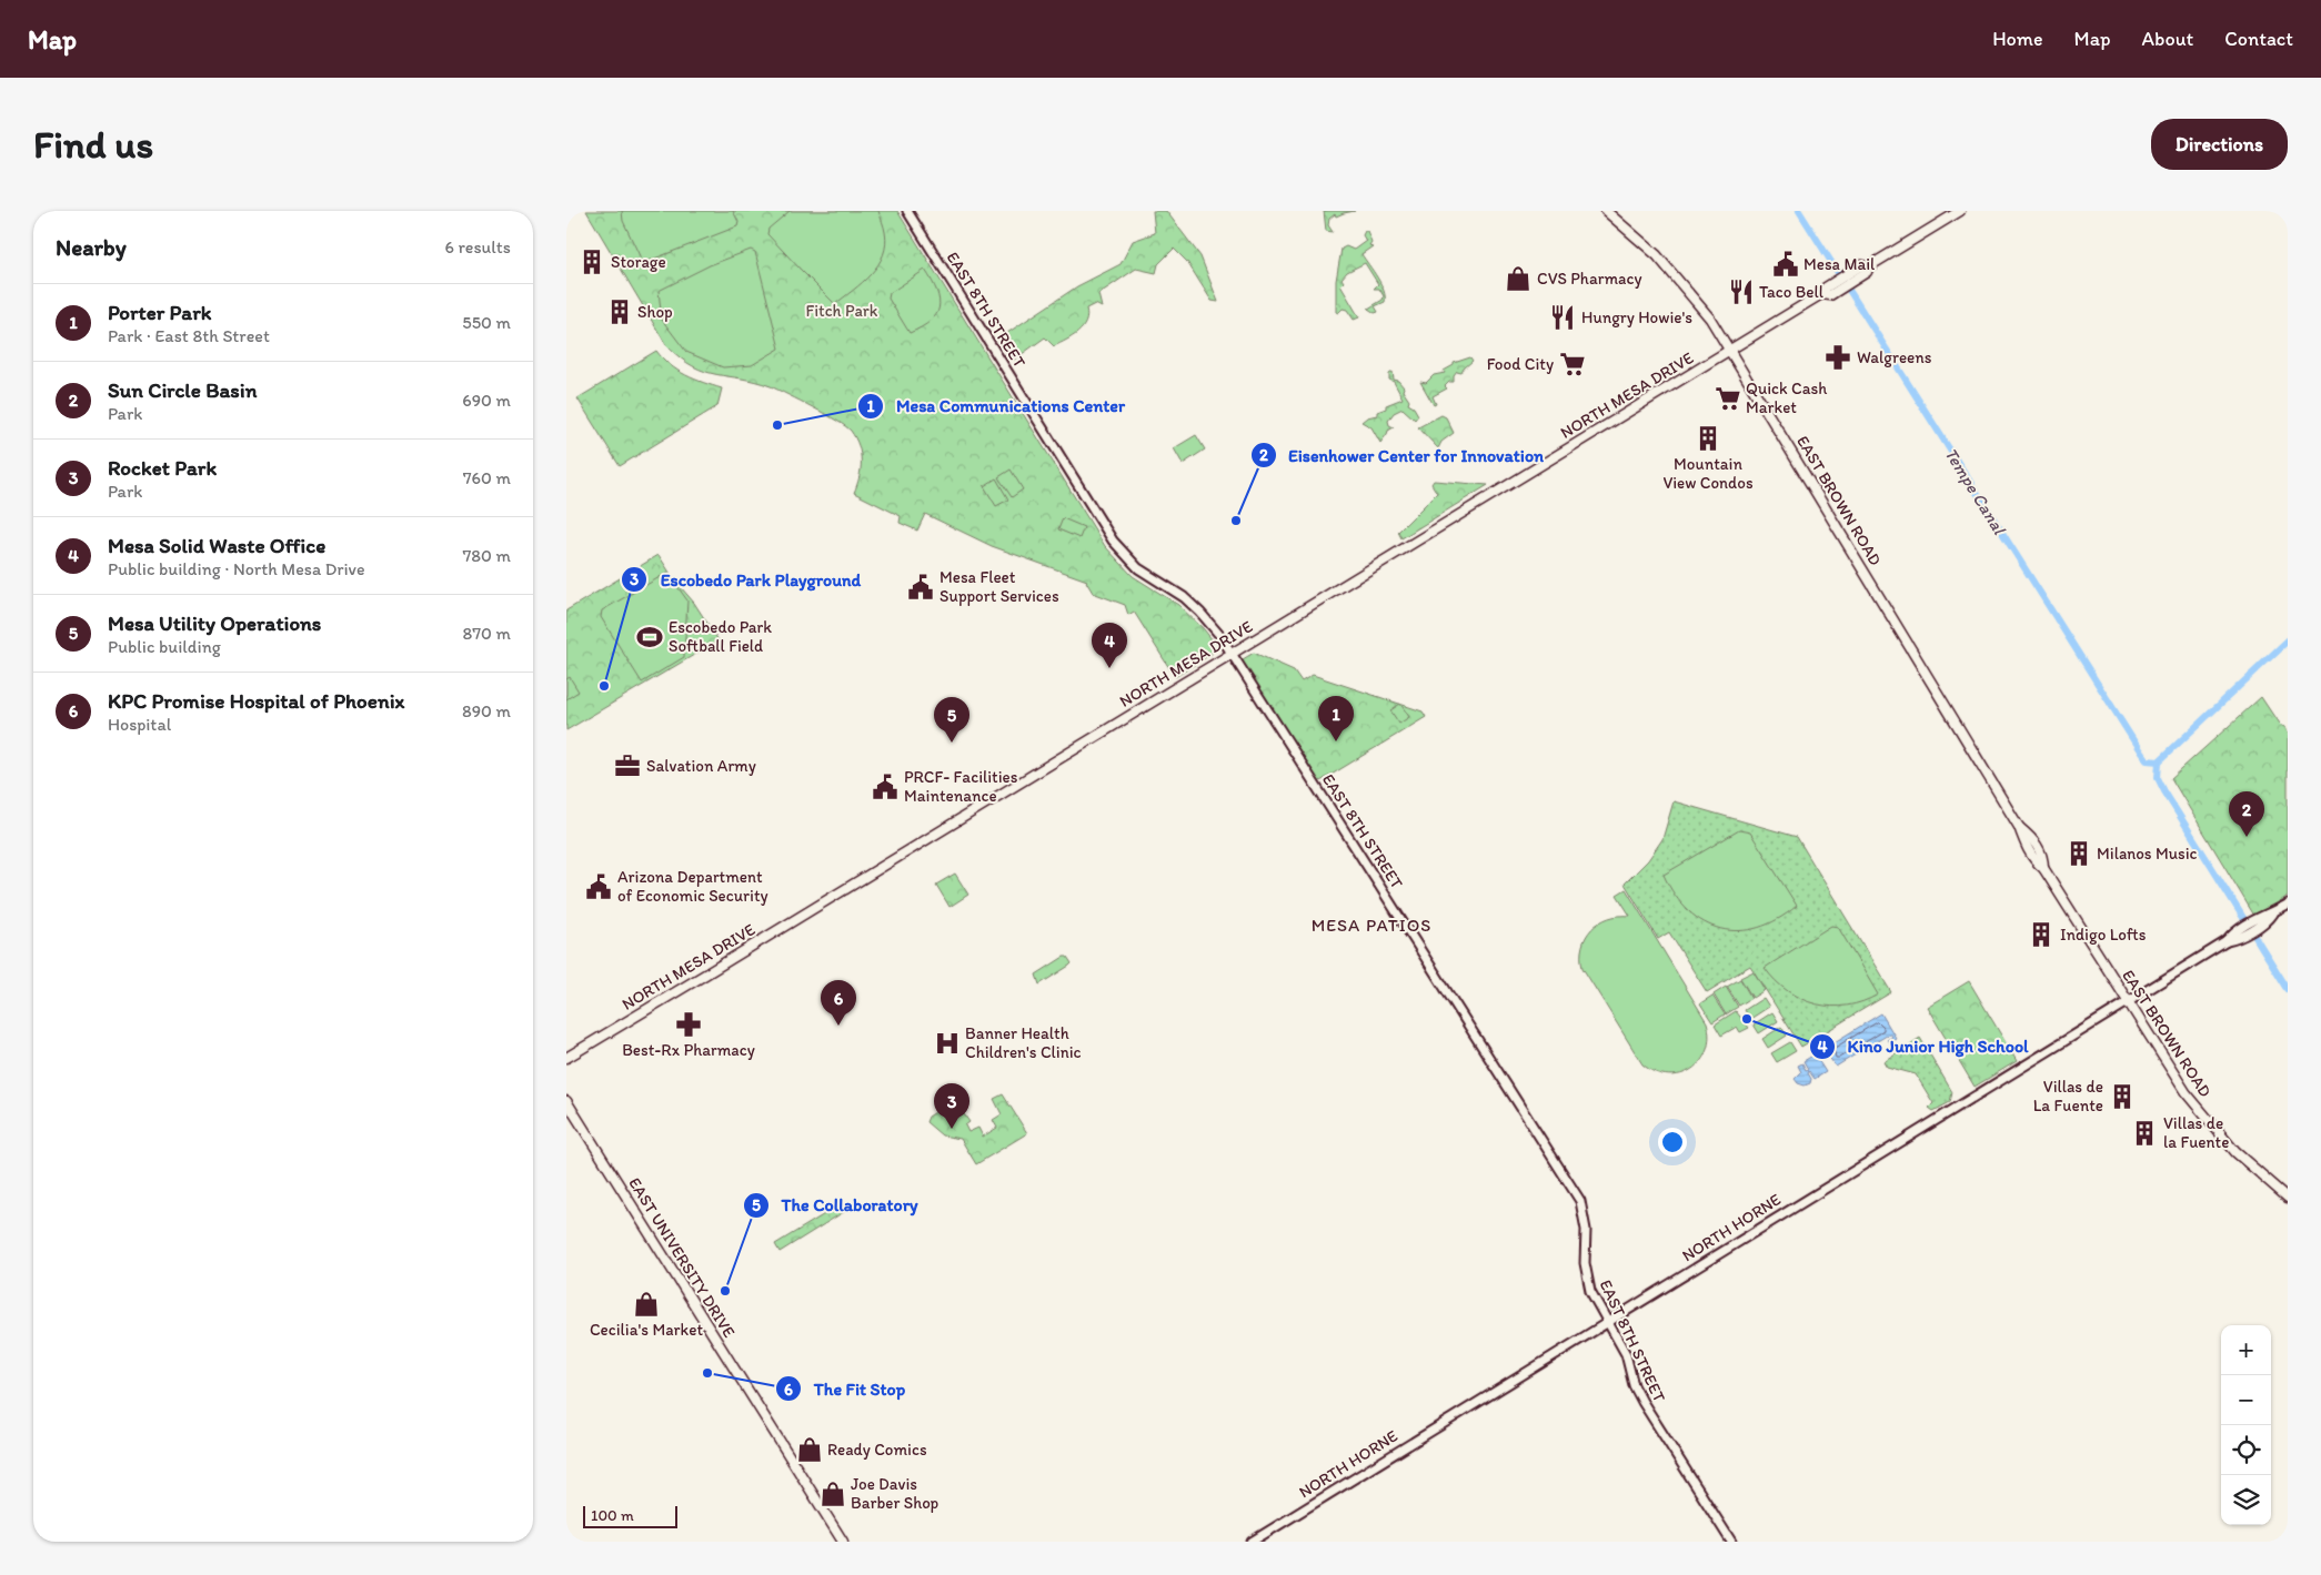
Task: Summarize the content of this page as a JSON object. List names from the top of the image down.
{
  "streets": {
    "main road": ["NORTH MESA DRIVE", "EAST BROWN ROAD", "EAST UNIVERSITY DRIVE"],
    "street": ["EAST 8TH STREET", "NORTH HORNE"]
  },
  "crossings": [
    ["EAST 8TH STREET", "NORTH MESA DRIVE"],
    ["EAST 8TH STREET", "NORTH HORNE"],
    ["NORTH MESA DRIVE", "EAST BROWN ROAD"],
    ["EAST BROWN ROAD", "NORTH HORNE"]
  ],
  "districts": ["MESA PATIOS"],
  "water": ["Tempe Canal"],
  "parks": ["Fitch Park"],
  "places": {
    "building": [
      "Storage",
      "Shop",
      "Mountain View Condos",
      "Milanos Music",
      "Indigo Lofts",
      "Villas de La Fuente",
      "Villas de la Fuente"
    ],
    "public building": [
      "Mesa Mail",
      "Mesa Fleet Support Services",
      "PRCF- Facilities Maintenance",
      "Arizona Department of Economic Security"
    ],
    "shop": [
      "CVS Pharmacy",
      "Cecilia's Market",
      "Ready Comics",
      "Joe Davis Barber Shop"
    ],
    "restaurant": ["Taco Bell", "Hungry Howie's"],
    "pharmacy": ["Walgreens", "Best-Rx Pharmacy"],
    "supermarket": ["Food City", "Quick Cash Market"],
    "other": [
      "Mesa Communications Center",
      "Eisenhower Center for Innovation",
      "Escobedo Park Playground",
      "Kino Junior High School",
      "The Collaboratory",
      "The Fit Stop"
    ],
    "sports": ["Escobedo Park Softball Field"],
    "office": ["Salvation Army"],
    "hospital": ["Banner Health Children's Clinic"]
  },
  "scale_bar": "100 m",
  "page": {
    "header": "Map",
    "nav": [
      "Home",
      "Map",
      "About",
      "Contact"
    ],
    "buttons": "Directions",
    "title": "Find us",
    "heading": ["Nearby", "6 results"],
    "list": [
      {
        "mark": "1",
        "name": "Porter Park",
        "note": "Park · East 8th Street",
        "value": "550 m"
      },
      {
        "mark": "2",
        "name": "Sun Circle Basin",
        "note": "Park",
        "value": "690 m"
      },
      {
        "mark": "3",
        "name": "Rocket Park",
        "note": "Park",
        "value": "760 m"
      },
      {
        "mark": "4",
        "name": "Mesa Solid Waste Office",
        "note": "Public building · North Mesa Drive",
        "value": "780 m"
      },
      {
        "mark": "5",
        "name": "Mesa Utility Operations",
        "note": "Public building",
        "value": "870 m"
      },
      {
        "mark": "6",
        "name": "KPC Promise Hospital of Phoenix",
        "note": "Hospital",
        "value": "890 m"
      }
    ],
    "pins": [
      "4",
      "1",
      "5",
      "2",
      "6",
      "3"
    ],
    "map_buttons": ["+", "−"],
    "scale": "100 m"
  }
}
